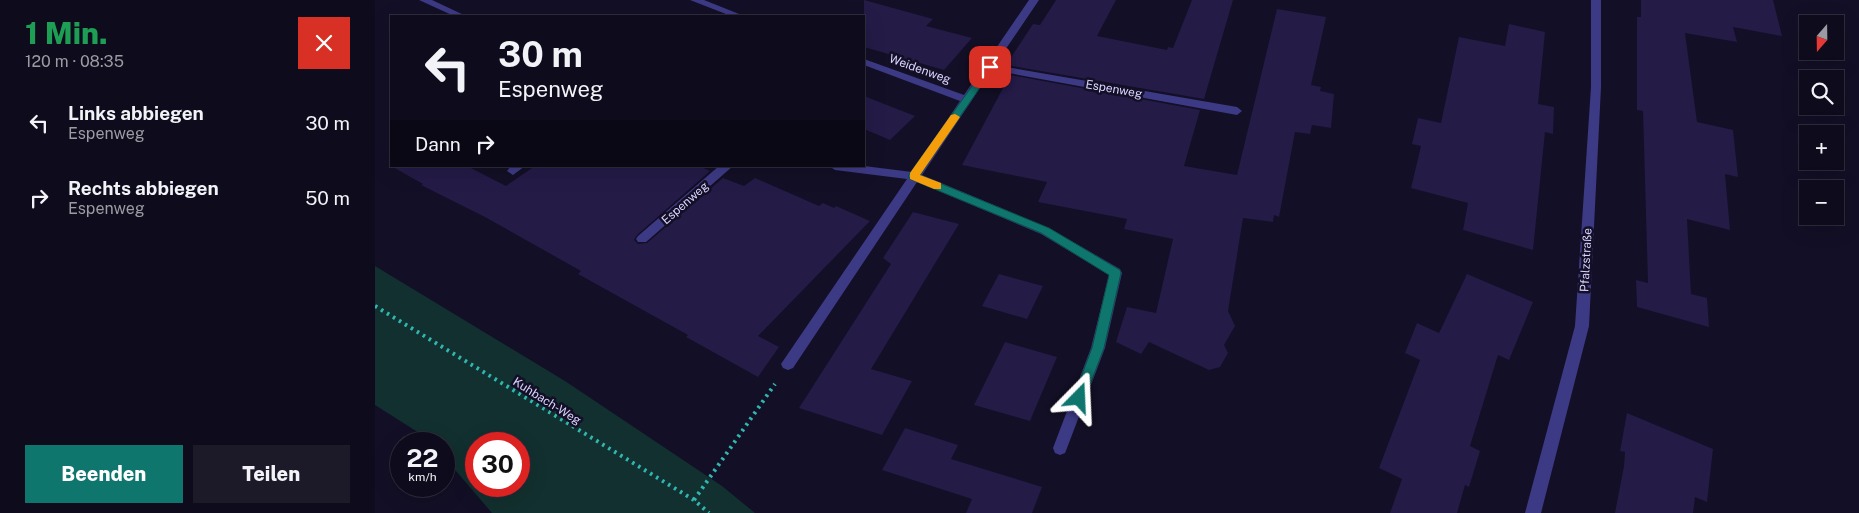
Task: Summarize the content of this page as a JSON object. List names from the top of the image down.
{
  "streets": {
    "street": ["Weidenweg", "Espenweg", "Pfalzstraße"],
    "path": ["Kuhbach-Weg"]
  },
  "north": "bottom",
  "page": {
    "heading": ["1 Min.", "120 m · 08:35"],
    "map_buttons": ["+", "−"],
    "turn": ["30 m", "Espenweg"],
    "list": [
      {
        "name": "Links abbiegen",
        "note": "Espenweg",
        "value": "30 m"
      },
      {
        "name": "Rechts abbiegen",
        "note": "Espenweg",
        "value": "50 m"
      }
    ],
    "then": "Dann",
    "speed": "22 km/h",
    "limit": "30",
    "buttons": ["Beenden", "Teilen"]
  }
}
